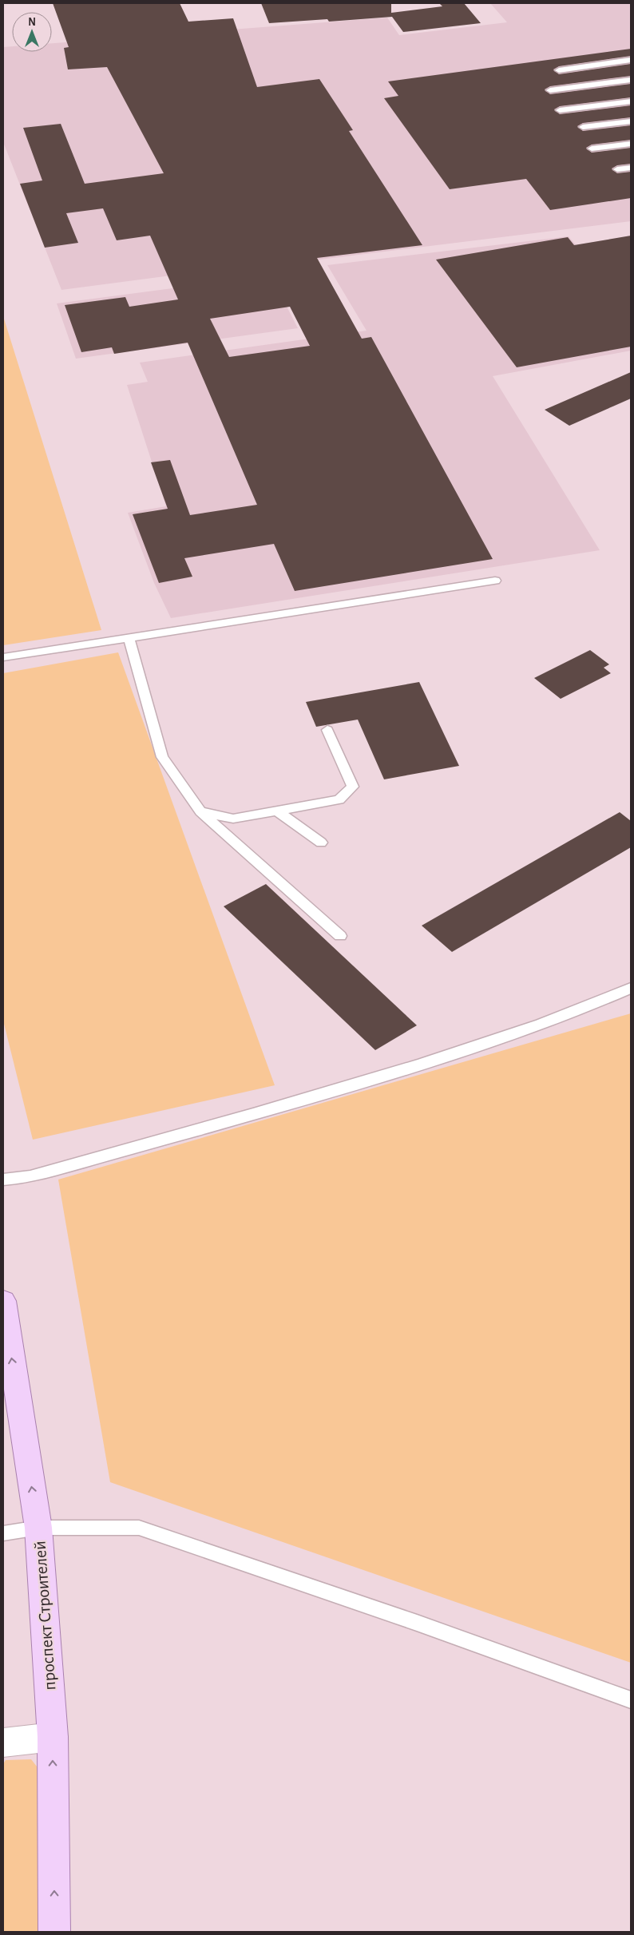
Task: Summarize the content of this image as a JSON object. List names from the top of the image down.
{
  "streets": {
    "main road": ["проспект Строителей"]
  },
  "one_way": ["проспект Строителей"],
  "north": "top"
}
